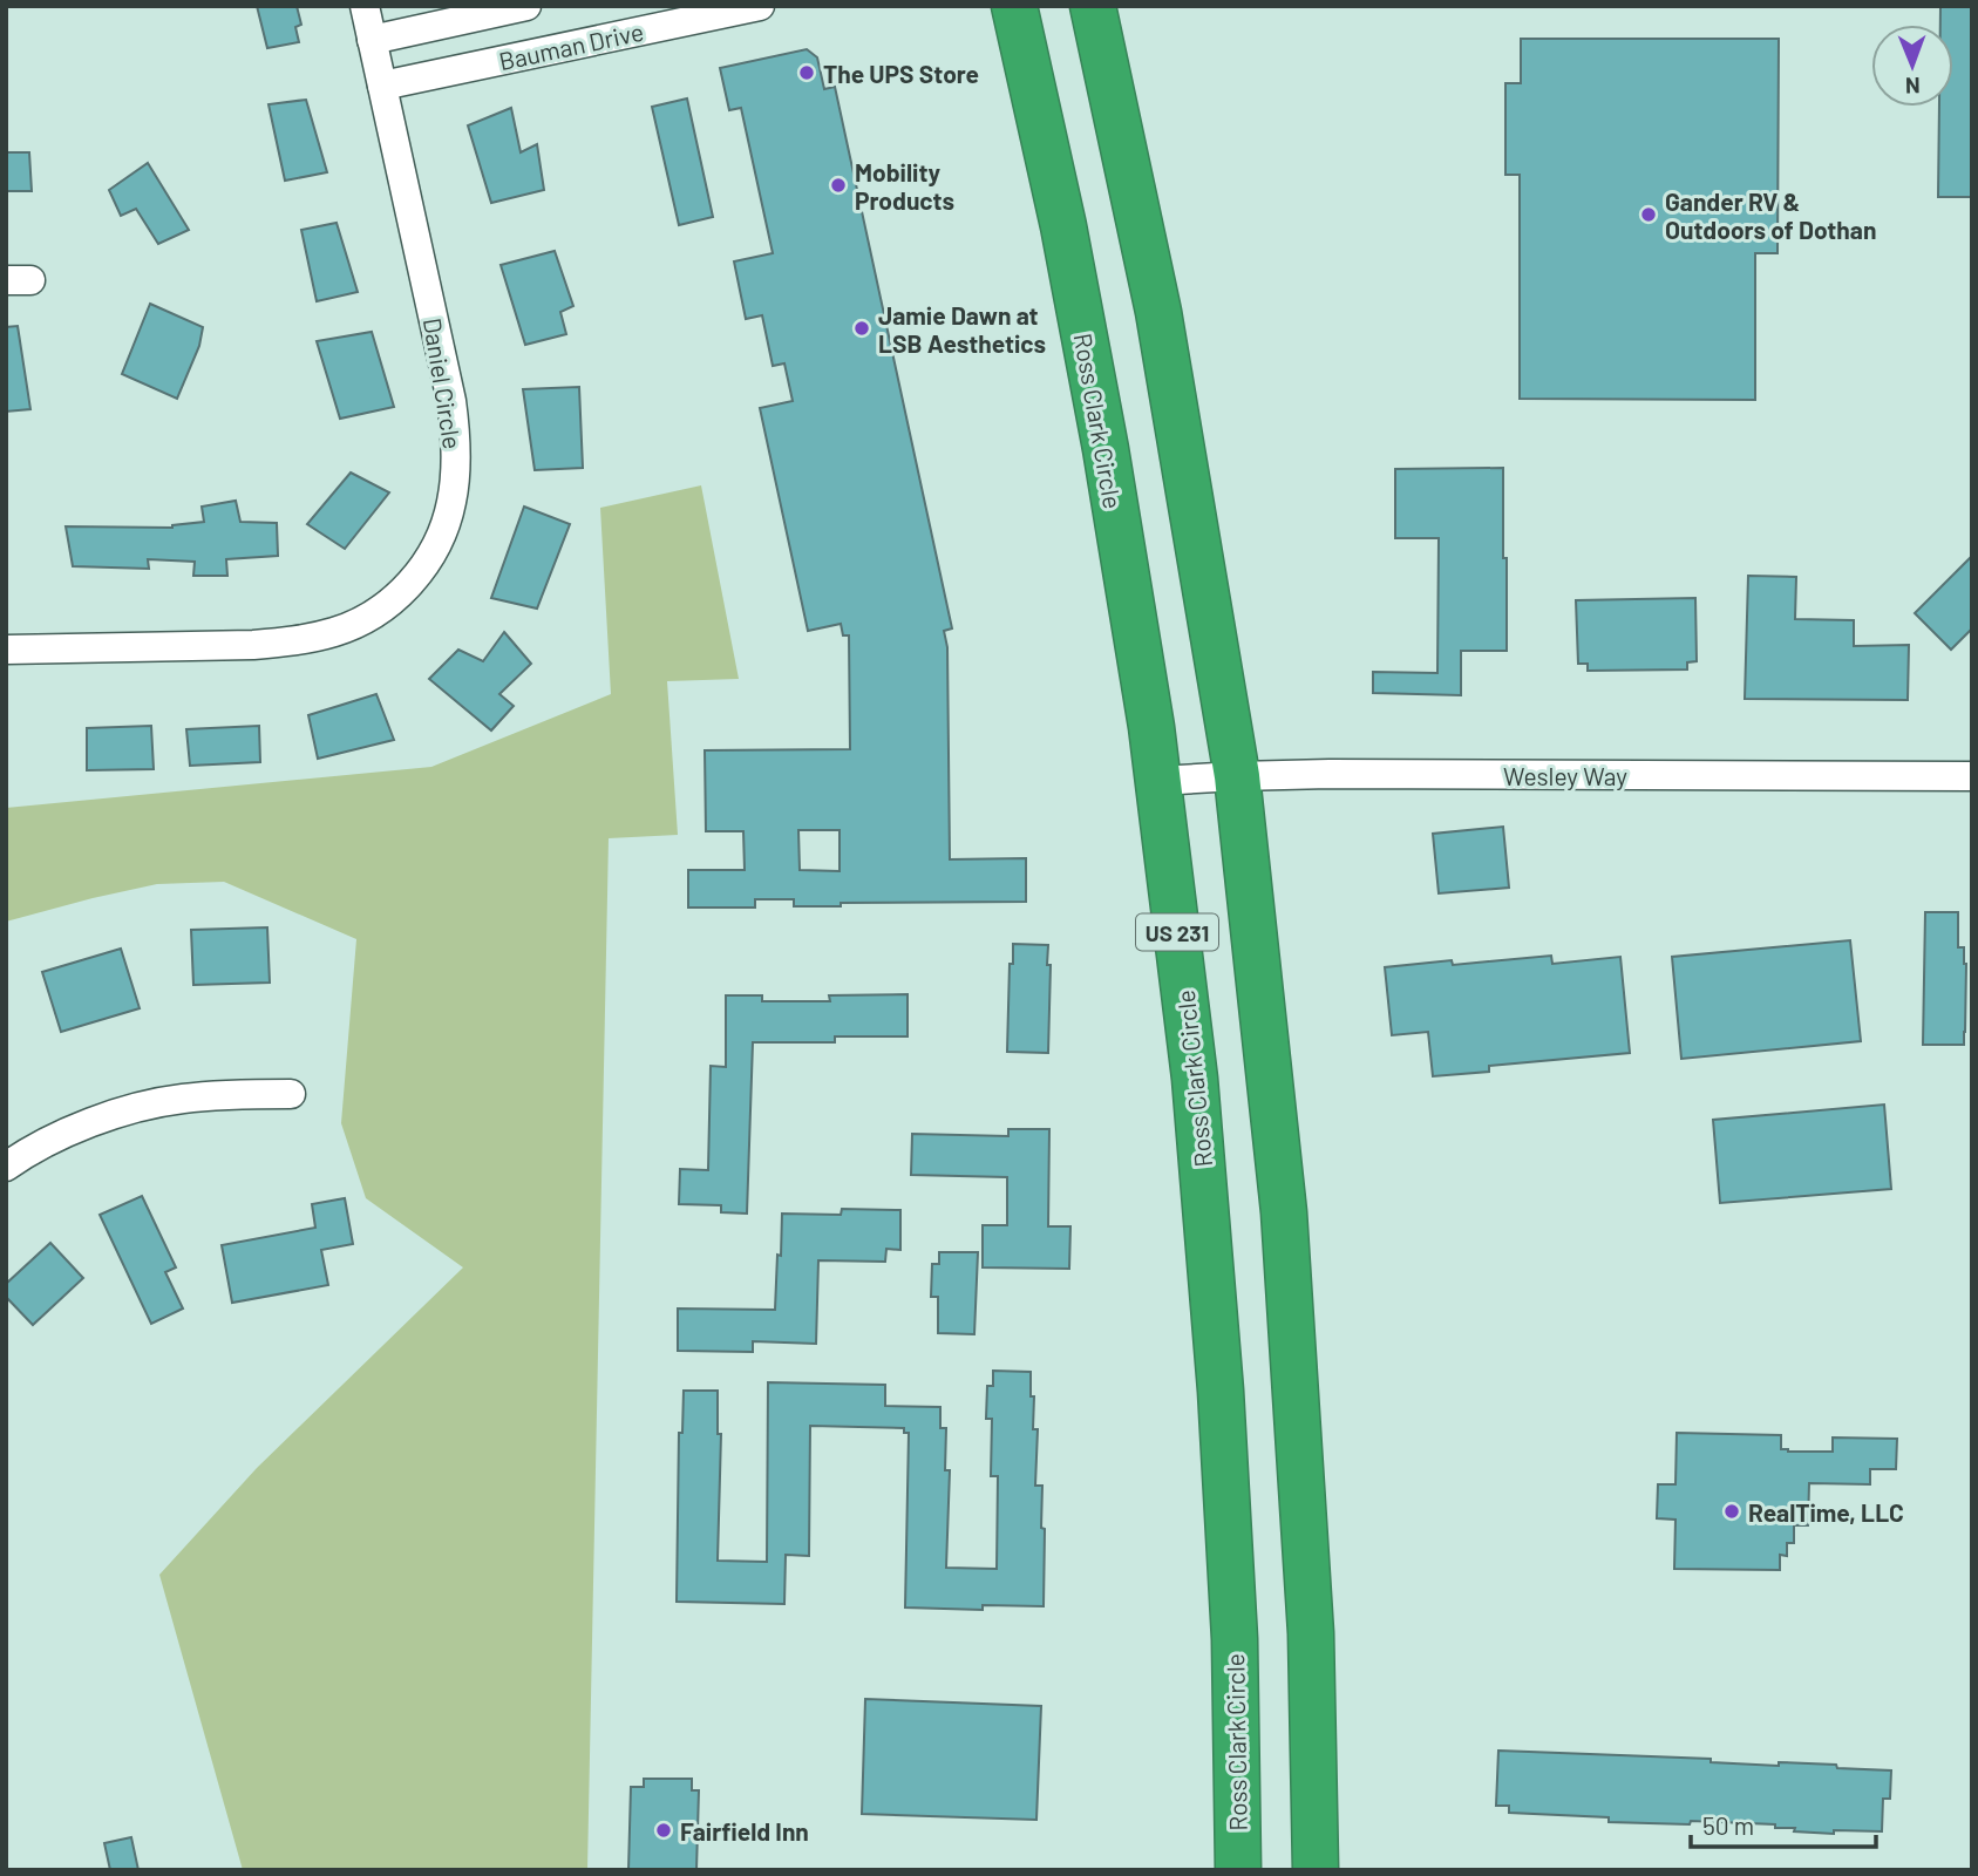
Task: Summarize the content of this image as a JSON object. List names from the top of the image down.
{
  "streets": {
    "highway": ["Ross Clark Circle", "US 231"],
    "street": ["Bauman Drive", "Daniel Circle", "Wesley Way"]
  },
  "crossings": [
    ["Bauman Drive", "Daniel Circle"],
    ["Ross Clark Circle", "Wesley Way"],
    ["Wesley Way", "US 231"]
  ],
  "places": [
    "The UPS Store",
    "Mobility Products",
    "Gander RV & Outdoors of Dothan",
    "Jamie Dawn at LSB Aesthetics",
    "RealTime, LLC",
    "Fairfield Inn"
  ],
  "scale_bar": "50 m",
  "north": "bottom"
}
